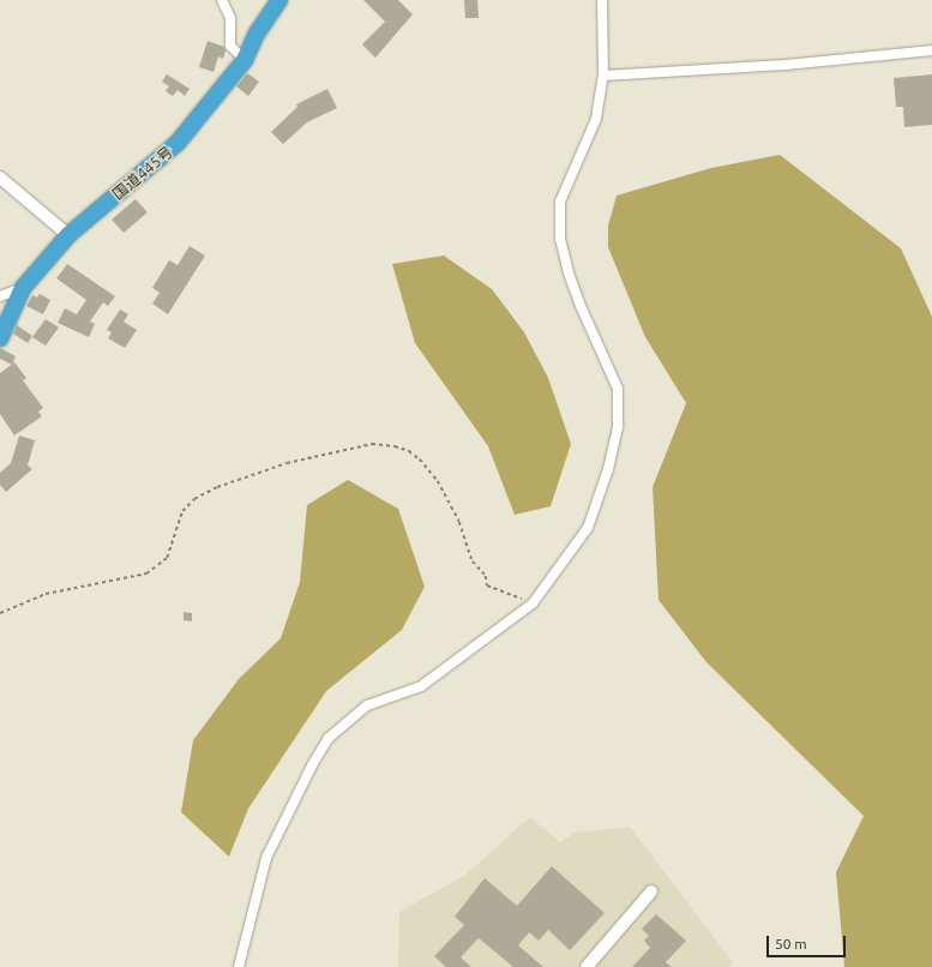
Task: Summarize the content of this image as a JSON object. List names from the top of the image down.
{
  "streets": {
    "highway": ["国道445号"]
  },
  "scale_bar": "50 m"
}
